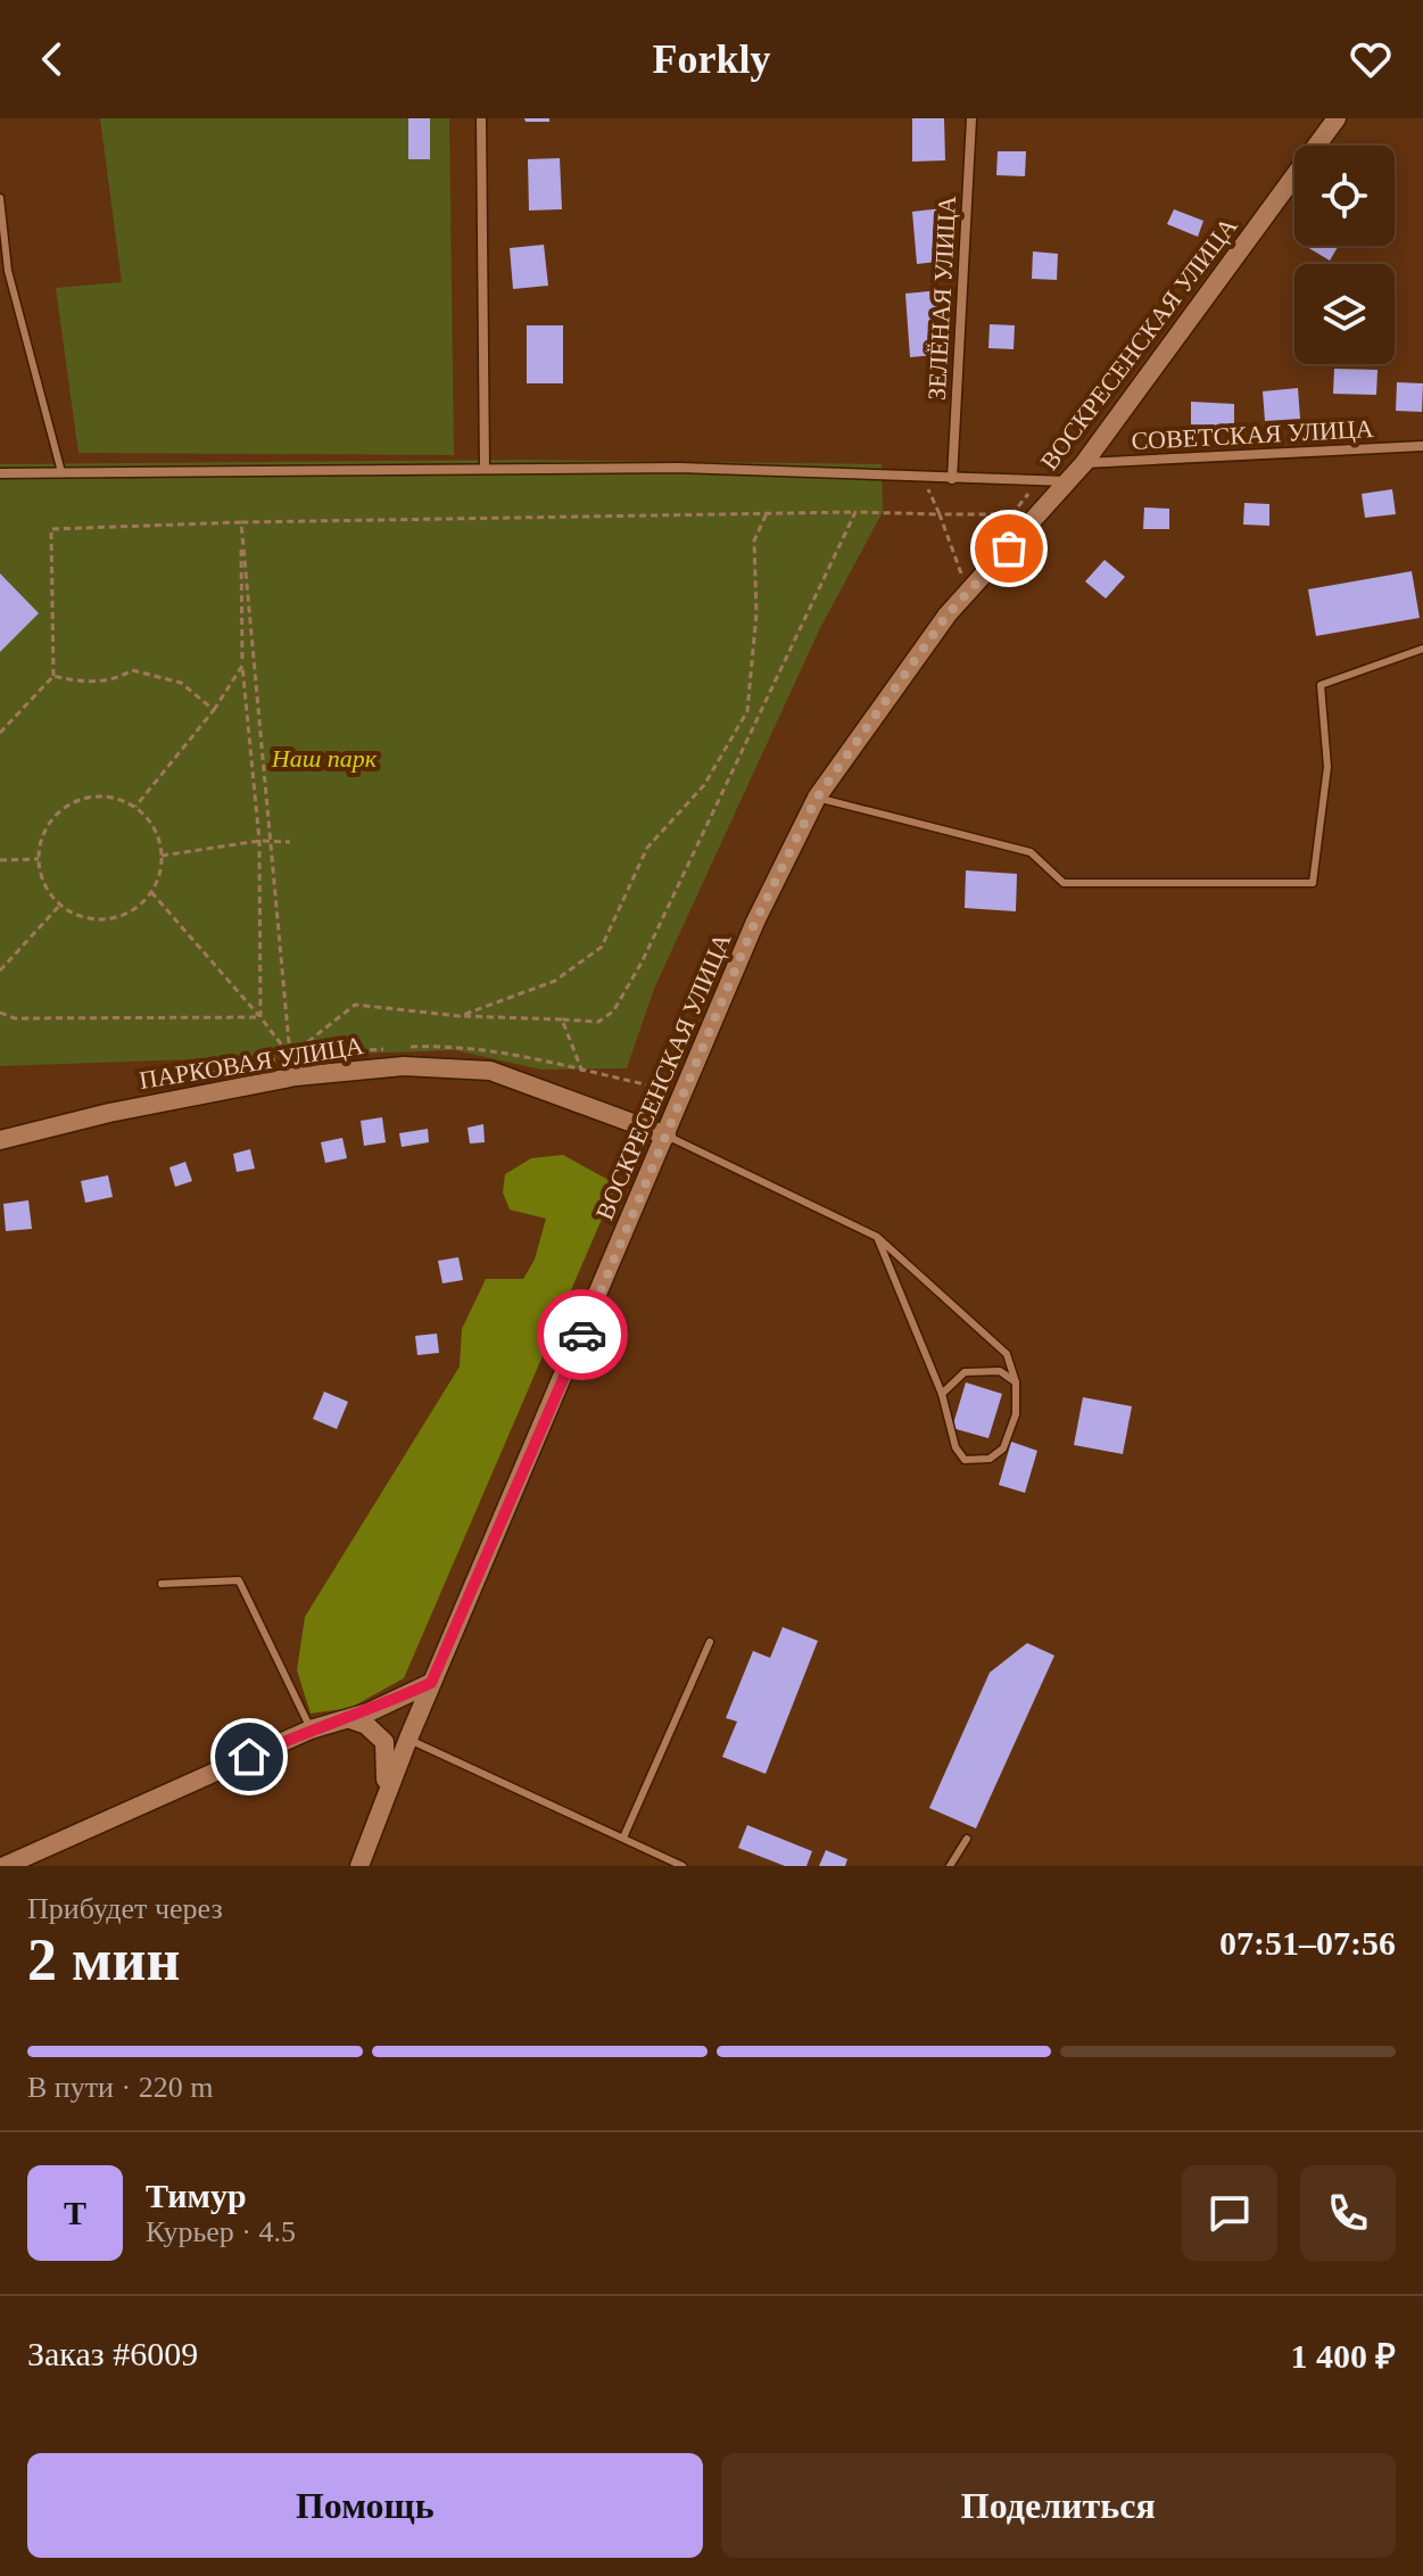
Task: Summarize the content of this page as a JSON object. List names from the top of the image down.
{
  "streets": {
    "street": [
      "ЗЕЛЁНАЯ УЛИЦА",
      "ВОСКРЕСЕНСКАЯ УЛИЦА",
      "СОВЕТСКАЯ УЛИЦА",
      "ПАРКОВАЯ УЛИЦА"
    ]
  },
  "crossings": [
    ["ВОСКРЕСЕНСКАЯ УЛИЦА", "СОВЕТСКАЯ УЛИЦА"],
    ["ВОСКРЕСЕНСКАЯ УЛИЦА", "ПАРКОВАЯ УЛИЦА"]
  ],
  "parks": ["Наш парк"],
  "page": {
    "header": "Forkly",
    "heading": ["2 мин", "Прибудет через", "07:51–07:56"],
    "panel": [
      "Тимур",
      "Курьер · 4.5",
      "Заказ #6009",
      "1 400 ₽"
    ],
    "bar": "В пути · 220 m",
    "round": "Т",
    "buttons": ["Помощь", "Поделиться"]
  }
}
